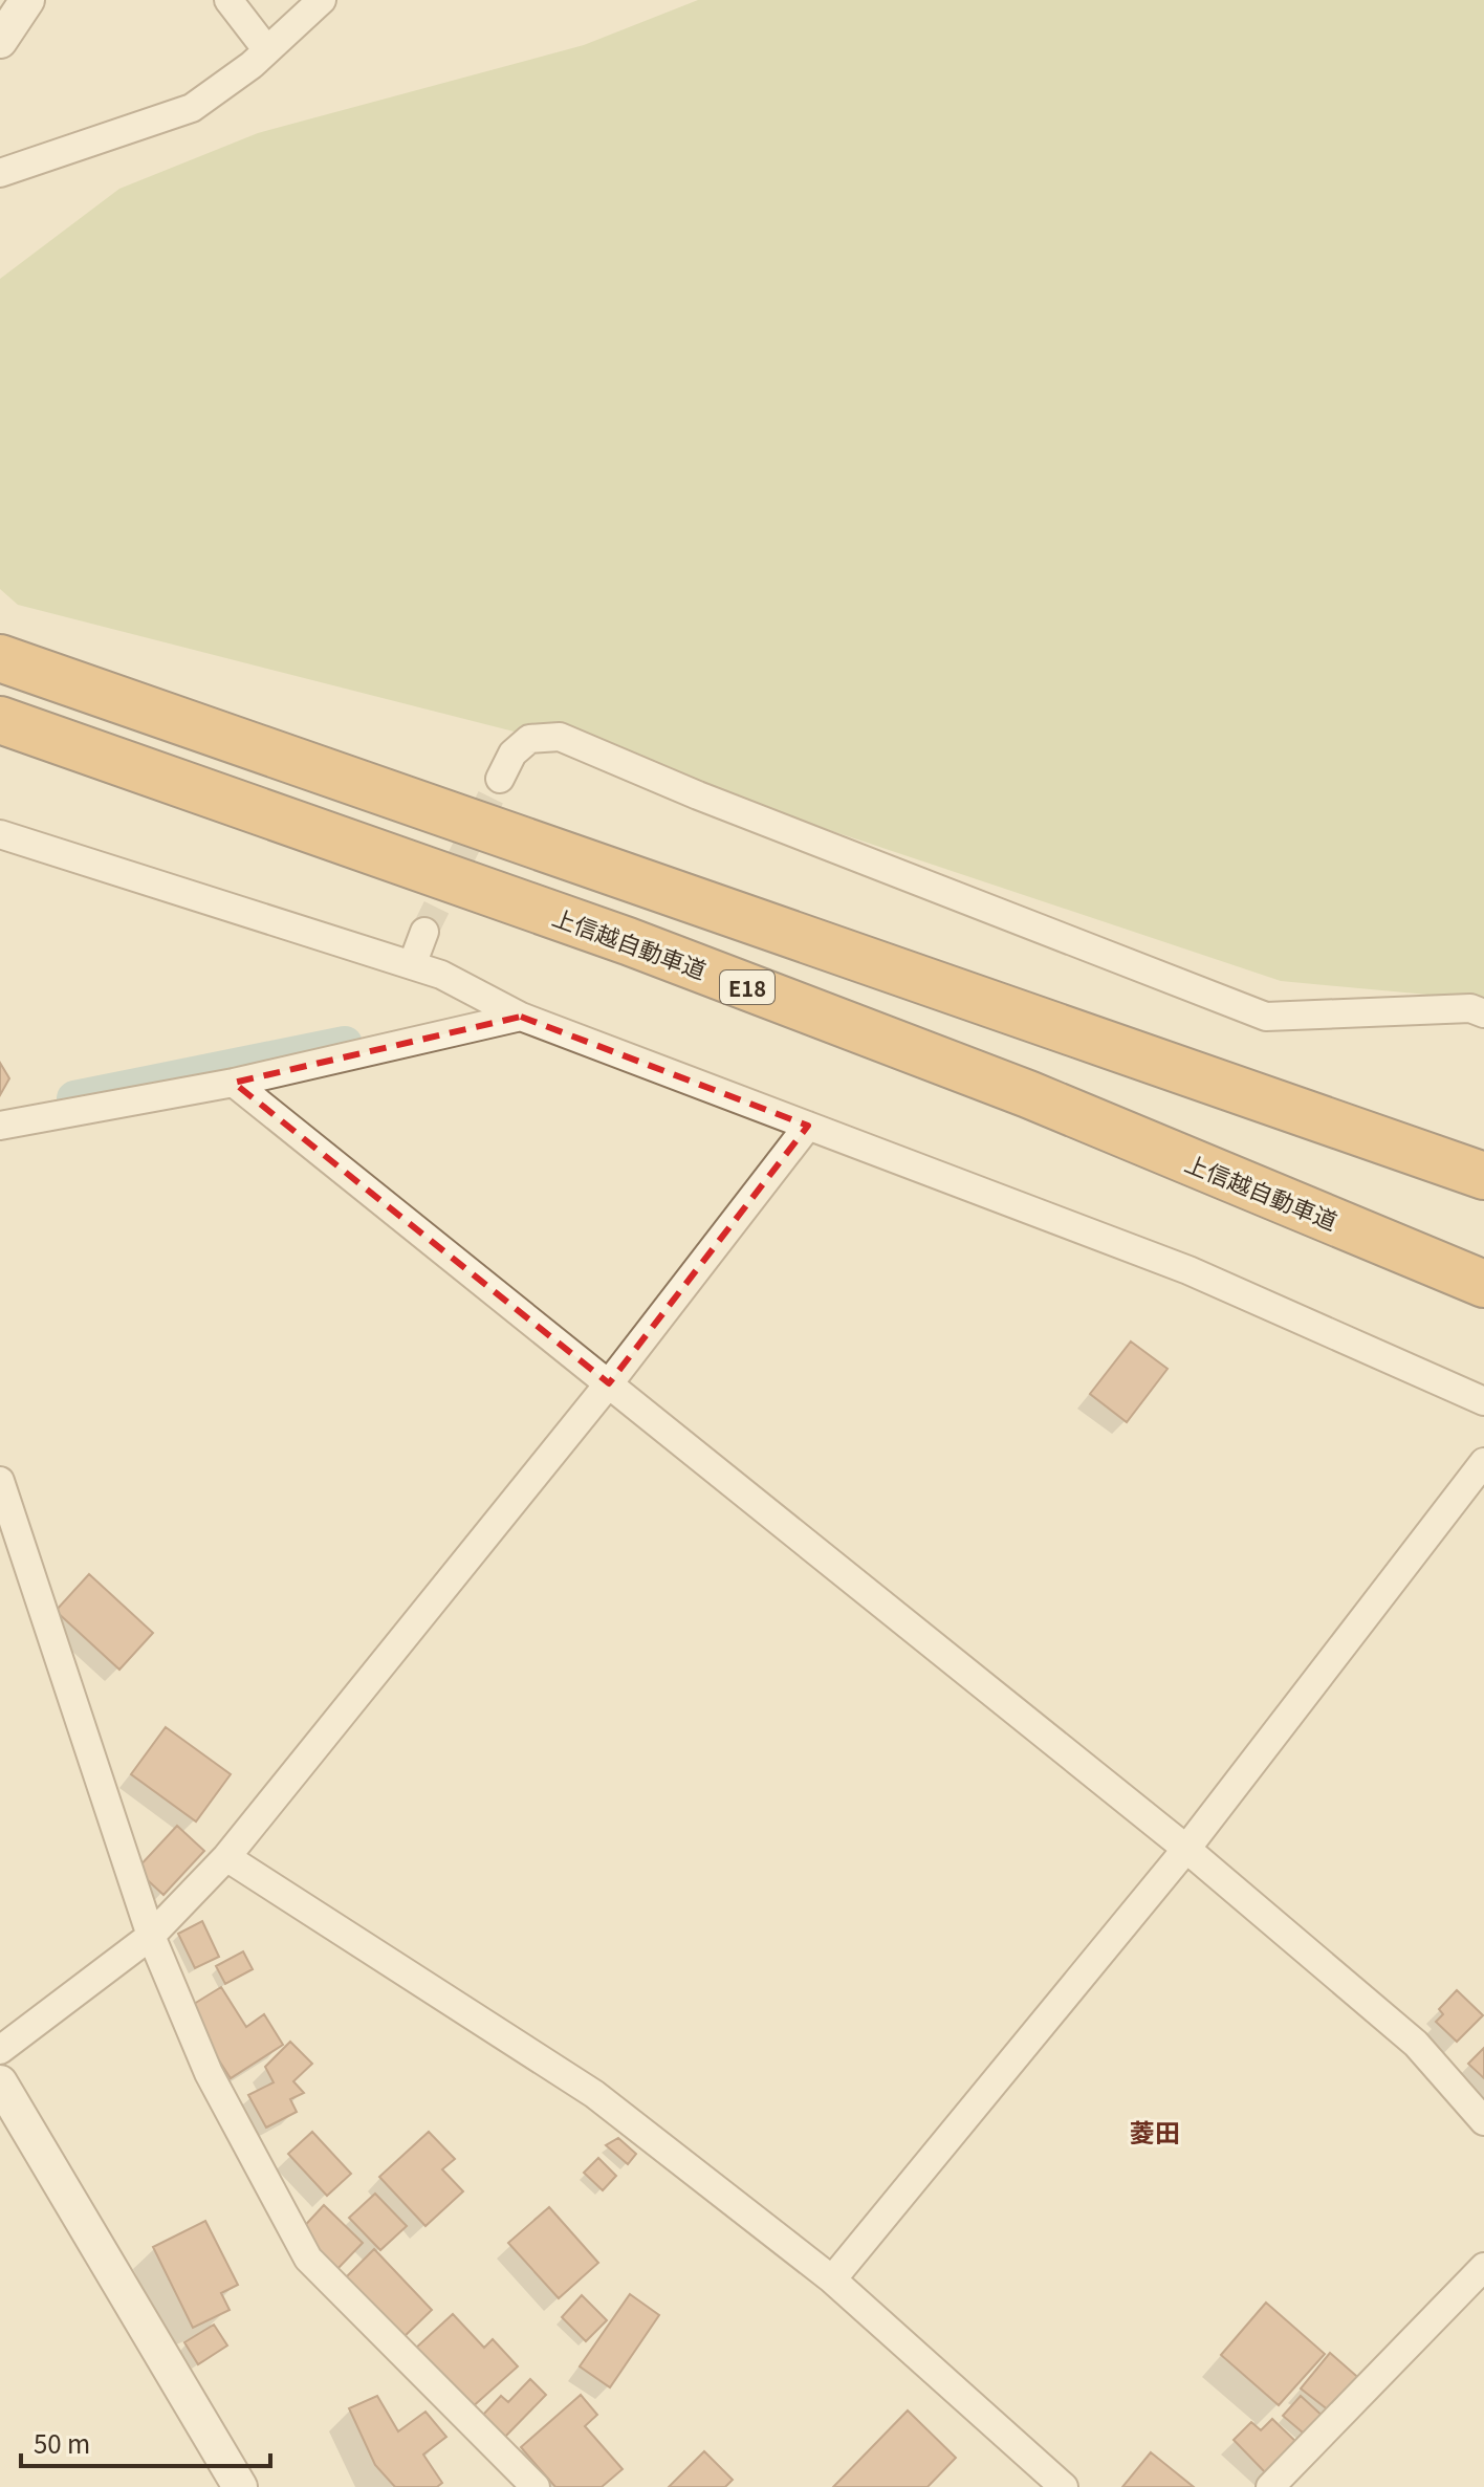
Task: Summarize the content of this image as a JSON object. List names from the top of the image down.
{
  "streets": {
    "highway": ["上信越自動車道", "E18"]
  },
  "districts": ["菱田"],
  "scale_bar": "50 m"
}
